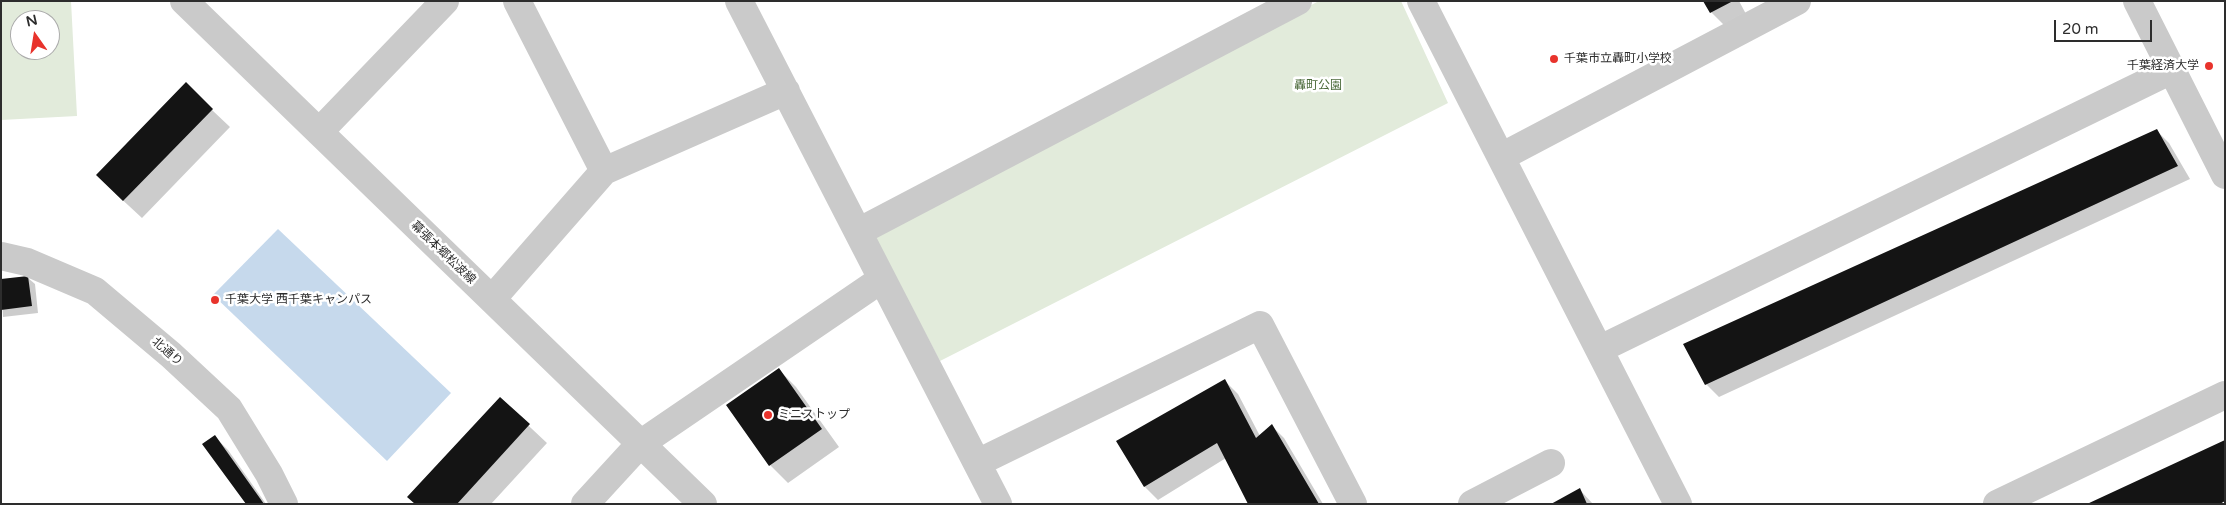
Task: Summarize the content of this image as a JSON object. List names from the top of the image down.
{
  "streets": {
    "street": ["幕張本郷松波線", "北通り"]
  },
  "parks": ["轟町公園"],
  "places": [
    "千葉市立轟町小学校",
    "千葉経済大学",
    "千葉大学 西千葉キャンパス",
    "ミニストップ"
  ],
  "scale_bar": "20 m",
  "north": "top"
}
